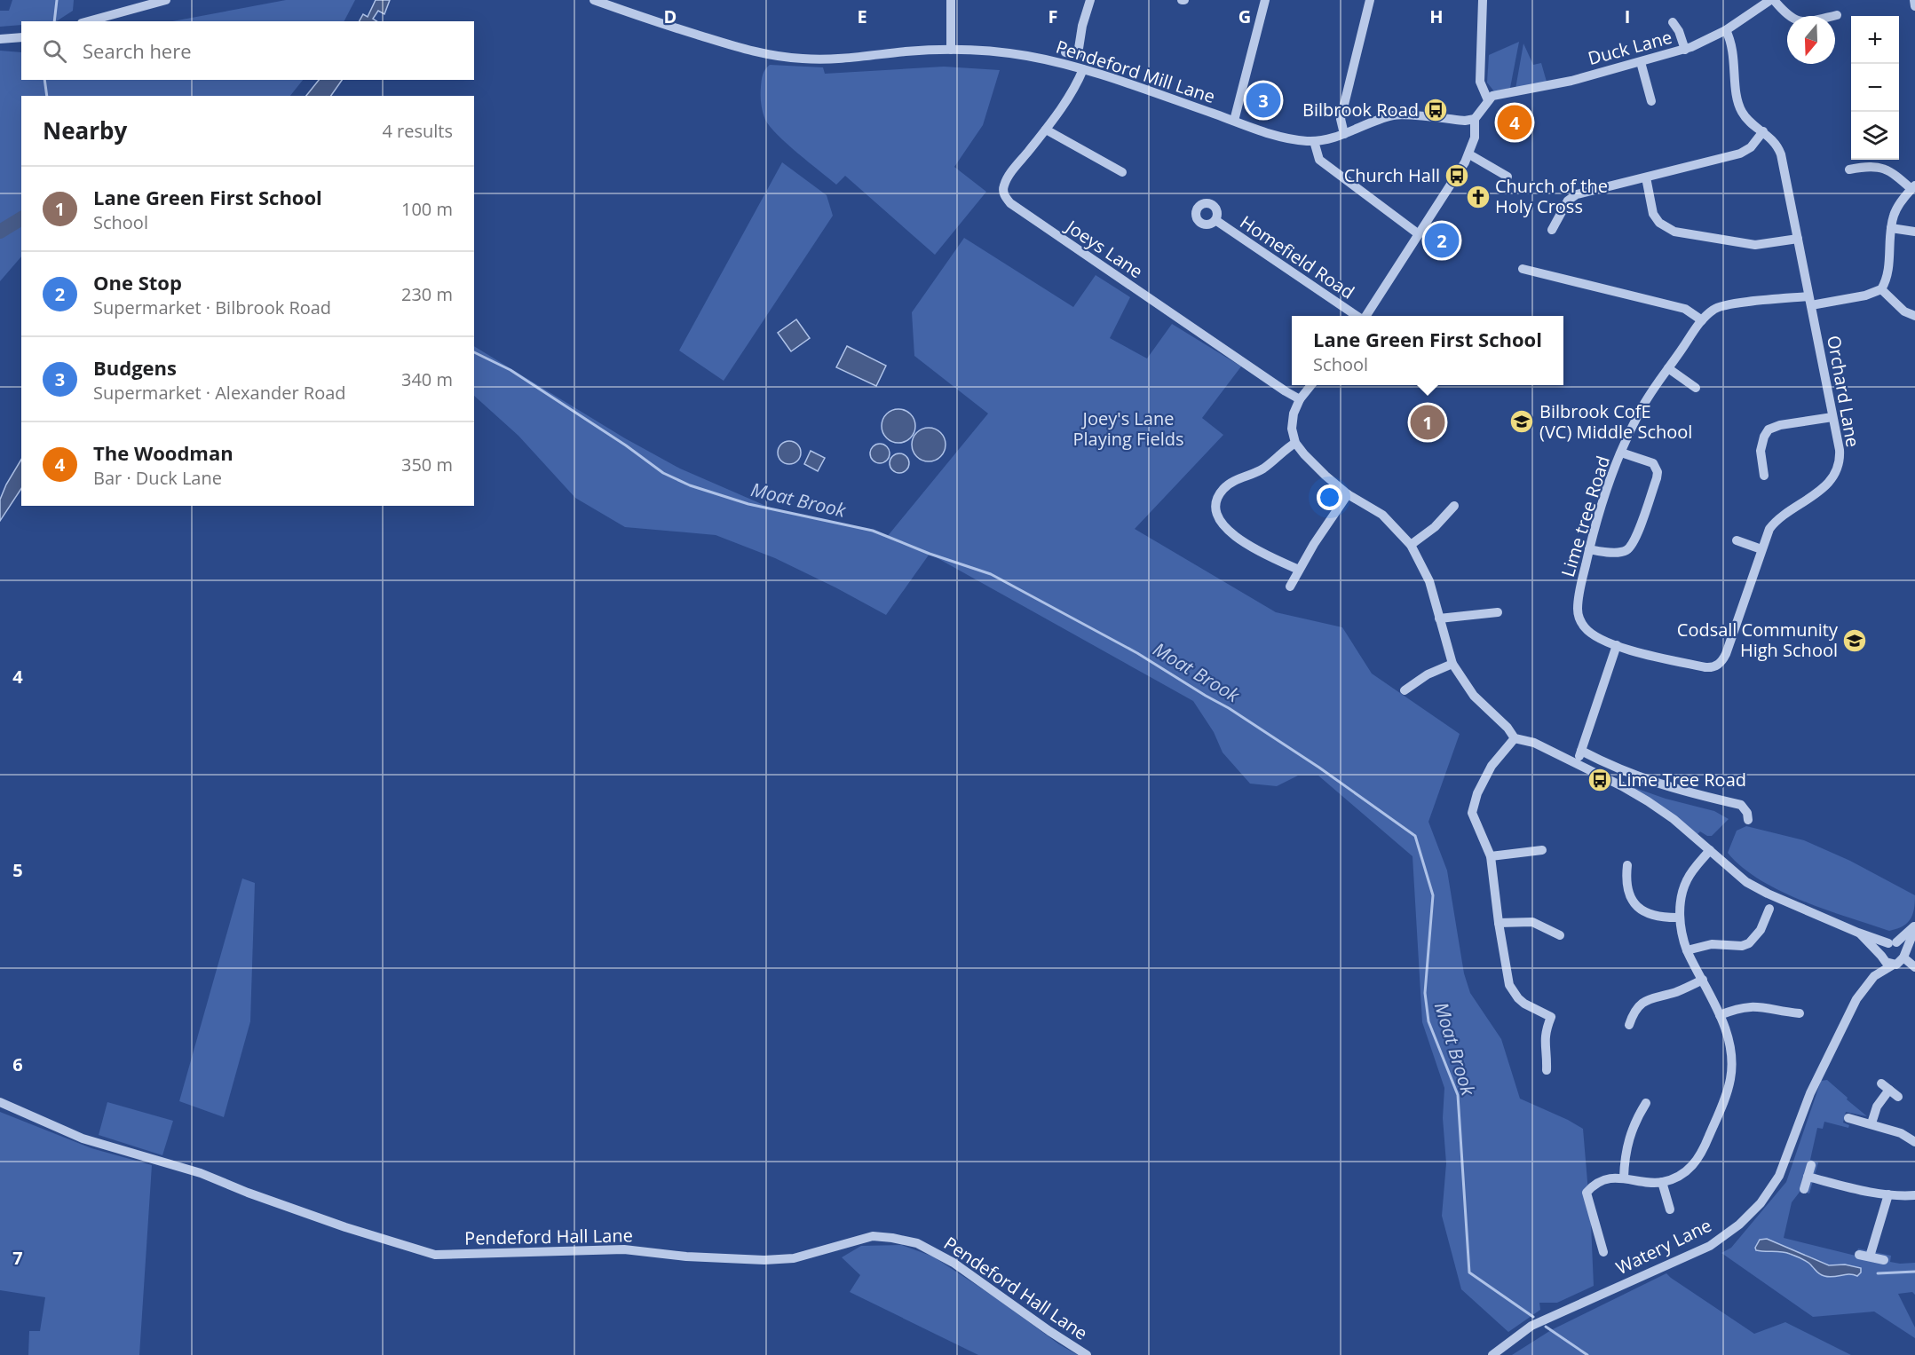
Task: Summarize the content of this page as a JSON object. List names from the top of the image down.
{
  "streets": {
    "street": [
      "Duck Lane",
      "Pendeford Mill Lane",
      "Joeys Lane",
      "Homefield Road",
      "Orchard Lane",
      "Lime tree Road",
      "Pendeford Hall Lane",
      "Watery Lane"
    ]
  },
  "crossings": [
    ["Duck Lane", "Orchard Lane"],
    ["Pendeford Mill Lane", "Joeys Lane"],
    ["Orchard Lane", "Lime tree Road"]
  ],
  "water": ["Moat Brook"],
  "parks": ["Joey's Lane Playing Fields"],
  "places": {
    "bus stop": ["Bilbrook Road", "Church Hall", "Lime Tree Road"],
    "church": ["Church of the Holy Cross"],
    "school or university": ["Bilbrook CofE (VC) Middle School", "Codsall Community High School"]
  },
  "north": "bottom",
  "page": {
    "map_buttons": ["+", "−"],
    "search": "Search here",
    "pins": [
      "3",
      "4",
      "2",
      "1"
    ],
    "heading": ["Nearby", "4 results"],
    "list": [
      {
        "mark": "1",
        "name": "Lane Green First School",
        "note": "School",
        "value": "100 m"
      },
      {
        "mark": "2",
        "name": "One Stop",
        "note": "Supermarket · Bilbrook Road",
        "value": "230 m"
      },
      {
        "mark": "3",
        "name": "Budgens",
        "note": "Supermarket · Alexander Road",
        "value": "340 m"
      },
      {
        "mark": "4",
        "name": "The Woodman",
        "note": "Bar · Duck Lane",
        "value": "350 m"
      }
    ],
    "popup": ["Lane Green First School", "School"]
  },
  "grid": {
    "columns": [
      "D",
      "E",
      "F",
      "G",
      "H",
      "I"
    ],
    "rows": [
      "4",
      "5",
      "6",
      "7"
    ]
  }
}
